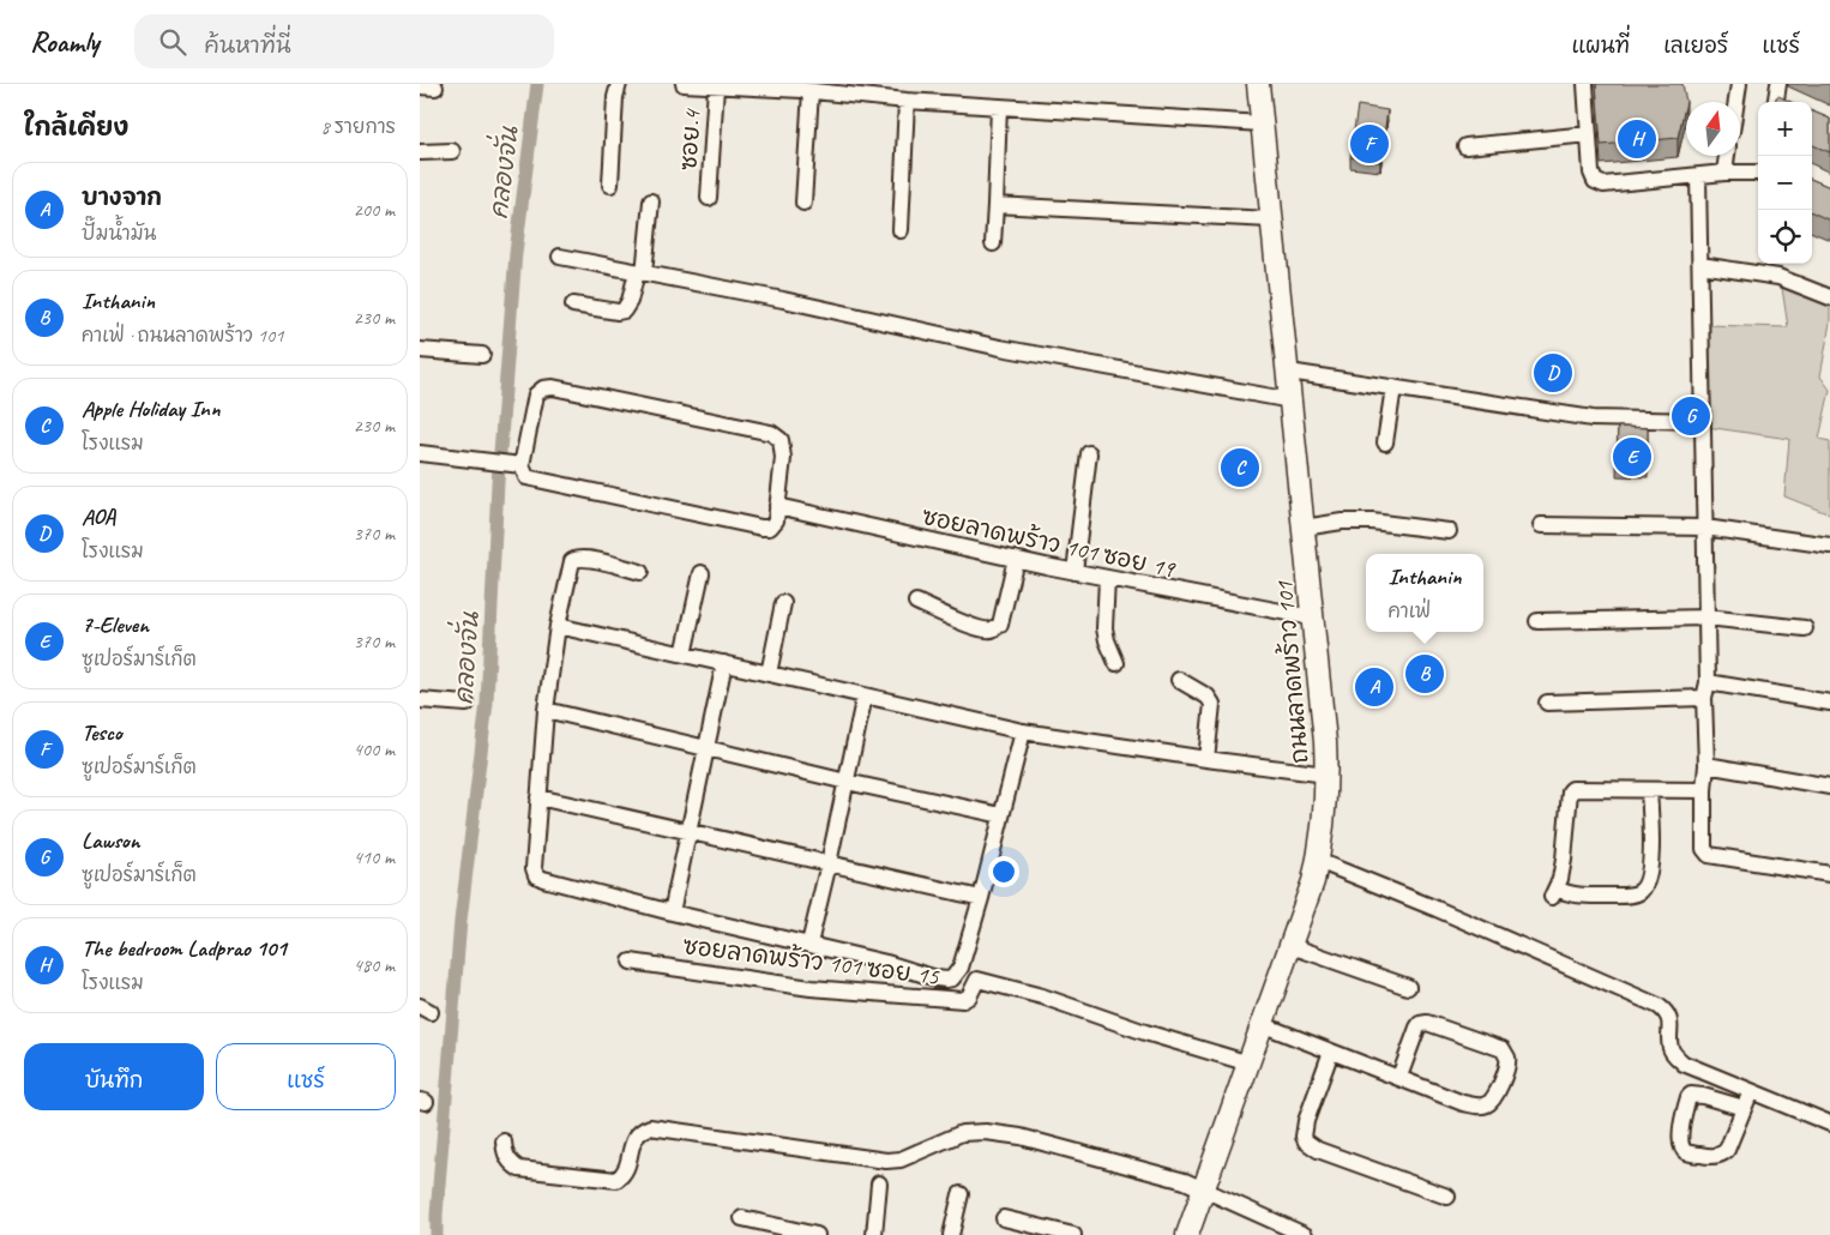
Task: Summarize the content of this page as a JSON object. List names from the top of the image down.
{
  "streets": {
    "street": [
      "ซอย.4",
      "ซอยลาดพร้าว 101 ซอย 19",
      "ถนนลาดพร้าว 101",
      "ซอยลาดพร้าว 101 ซอย 15"
    ]
  },
  "crossings": [
    ["ซอยลาดพร้าว 101 ซอย 19", "ถนนลาดพร้าว 101"],
    ["ถนนลาดพร้าว 101", "ซอยลาดพร้าว 101 ซอย 15"]
  ],
  "water": ["คลองจั่น"],
  "north": "top",
  "page": {
    "header": "Roamly",
    "search": "ค้นหาที่นี่",
    "nav": ["แผนที่", "เลเยอร์", "แชร์"],
    "heading": ["ใกล้เคียง", "8 รายการ"],
    "map_buttons": ["+", "−"],
    "pins": [
      "H",
      "F",
      "D",
      "G",
      "E",
      "C",
      "B",
      "A"
    ],
    "list": [
      {
        "mark": "A",
        "name": "บางจาก",
        "note": "ปั๊มน้ำมัน",
        "value": "200 m"
      },
      {
        "mark": "B",
        "name": "Inthanin",
        "note": "คาเฟ่ · ถนนลาดพร้าว 101",
        "value": "230 m"
      },
      {
        "mark": "C",
        "name": "Apple Holiday Inn",
        "note": "โรงแรม",
        "value": "230 m"
      },
      {
        "mark": "D",
        "name": "AOA",
        "note": "โรงแรม",
        "value": "370 m"
      },
      {
        "mark": "E",
        "name": "7-Eleven",
        "note": "ซูเปอร์มาร์เก็ต",
        "value": "370 m"
      },
      {
        "mark": "F",
        "name": "Tesco",
        "note": "ซูเปอร์มาร์เก็ต",
        "value": "400 m"
      },
      {
        "mark": "G",
        "name": "Lawson",
        "note": "ซูเปอร์มาร์เก็ต",
        "value": "410 m"
      },
      {
        "mark": "H",
        "name": "The bedroom Ladprao 101",
        "note": "โรงแรม",
        "value": "480 m"
      }
    ],
    "popup": ["Inthanin", "คาเฟ่"],
    "buttons": ["บันทึก", "แชร์"]
  }
}
